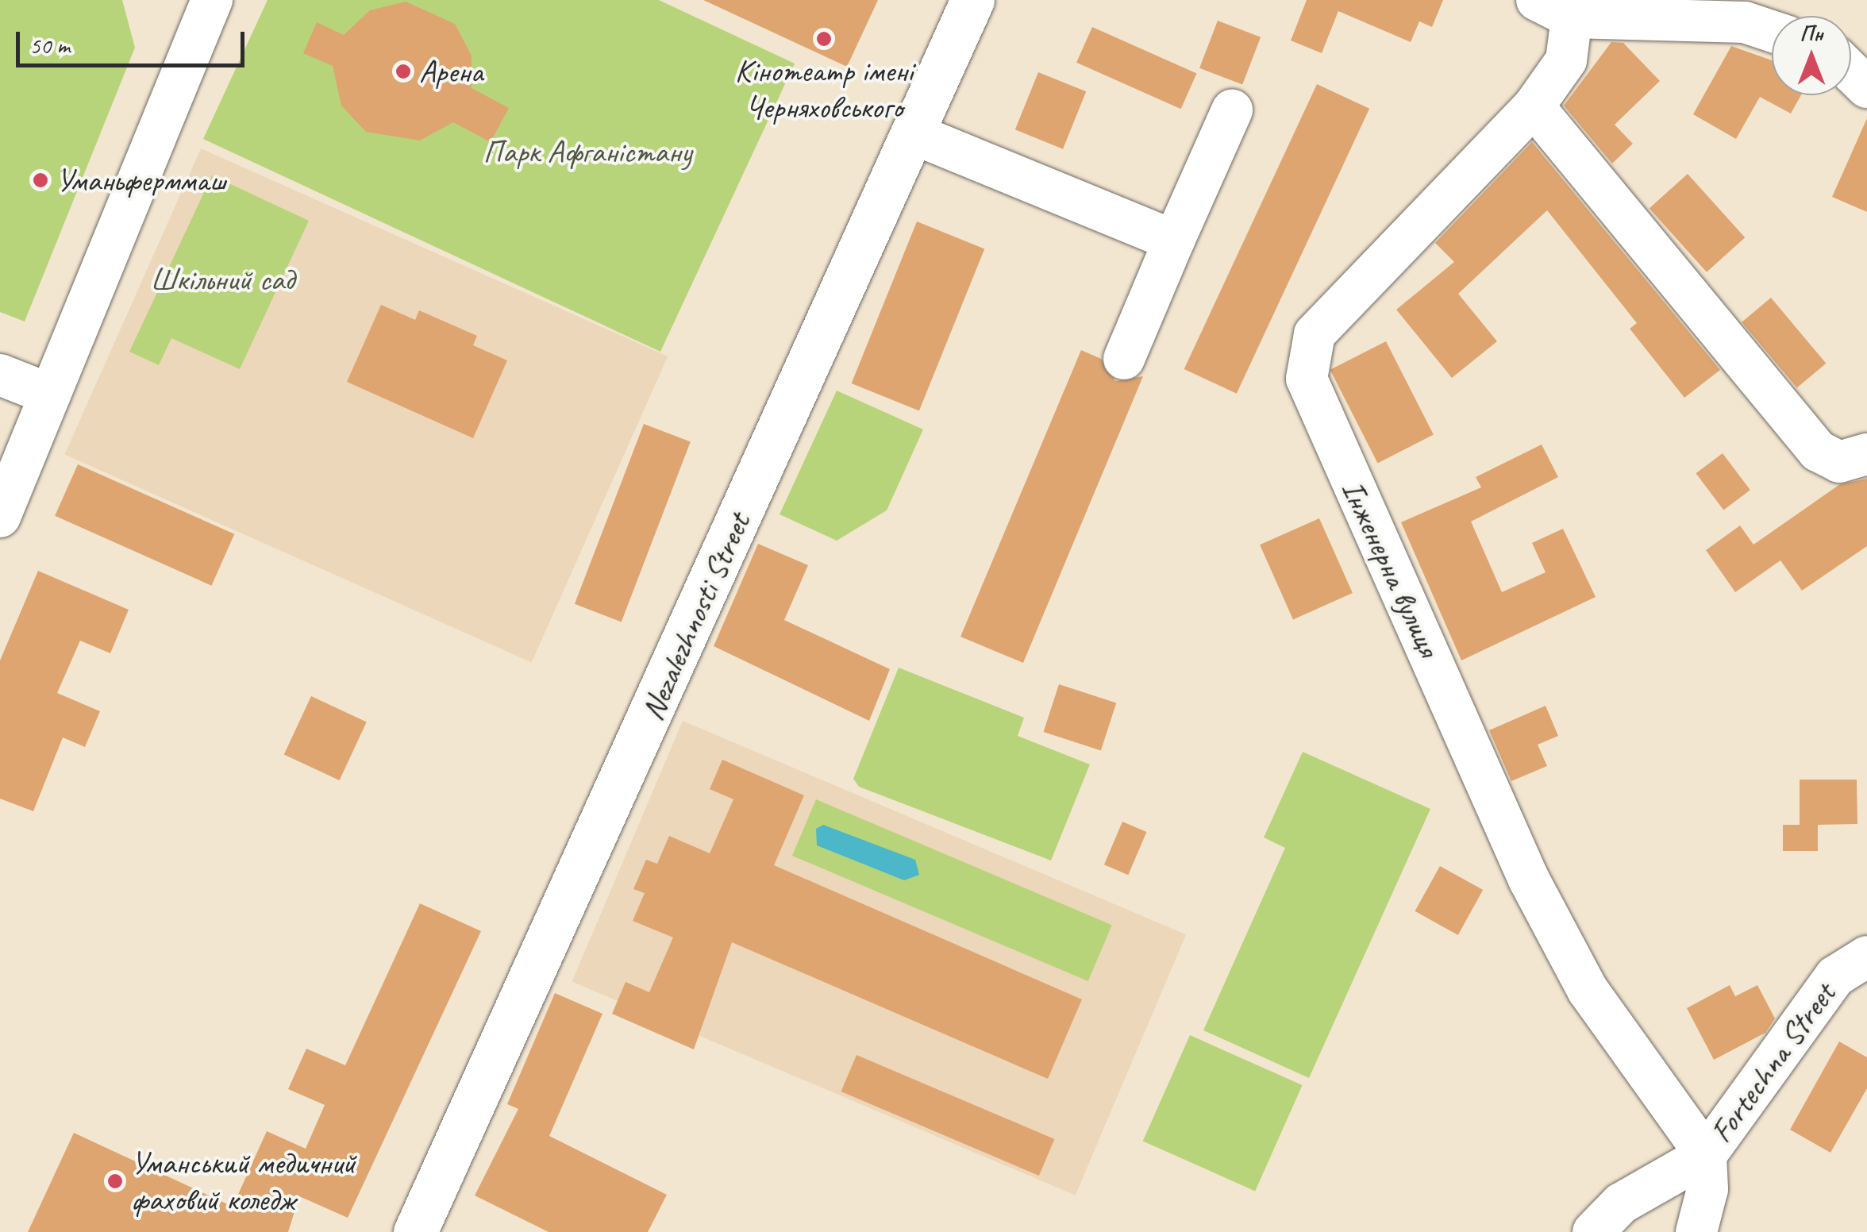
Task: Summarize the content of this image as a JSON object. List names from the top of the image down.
{
  "streets": {
    "main road": ["Nezalezhnosti Street"],
    "street": ["Інженерна вулиця", "Fortechna Street"]
  },
  "crossings": [
    ["Інженерна вулиця", "Fortechna Street"]
  ],
  "parks": ["Парк Афганістану", "Шкільний сад"],
  "places": [
    "Кінотеатр імені Черняховського",
    "Арена",
    "Уманьферммаш",
    "Уманський медичний фаховий коледж"
  ],
  "scale_bar": "50 m",
  "north": "top"
}
